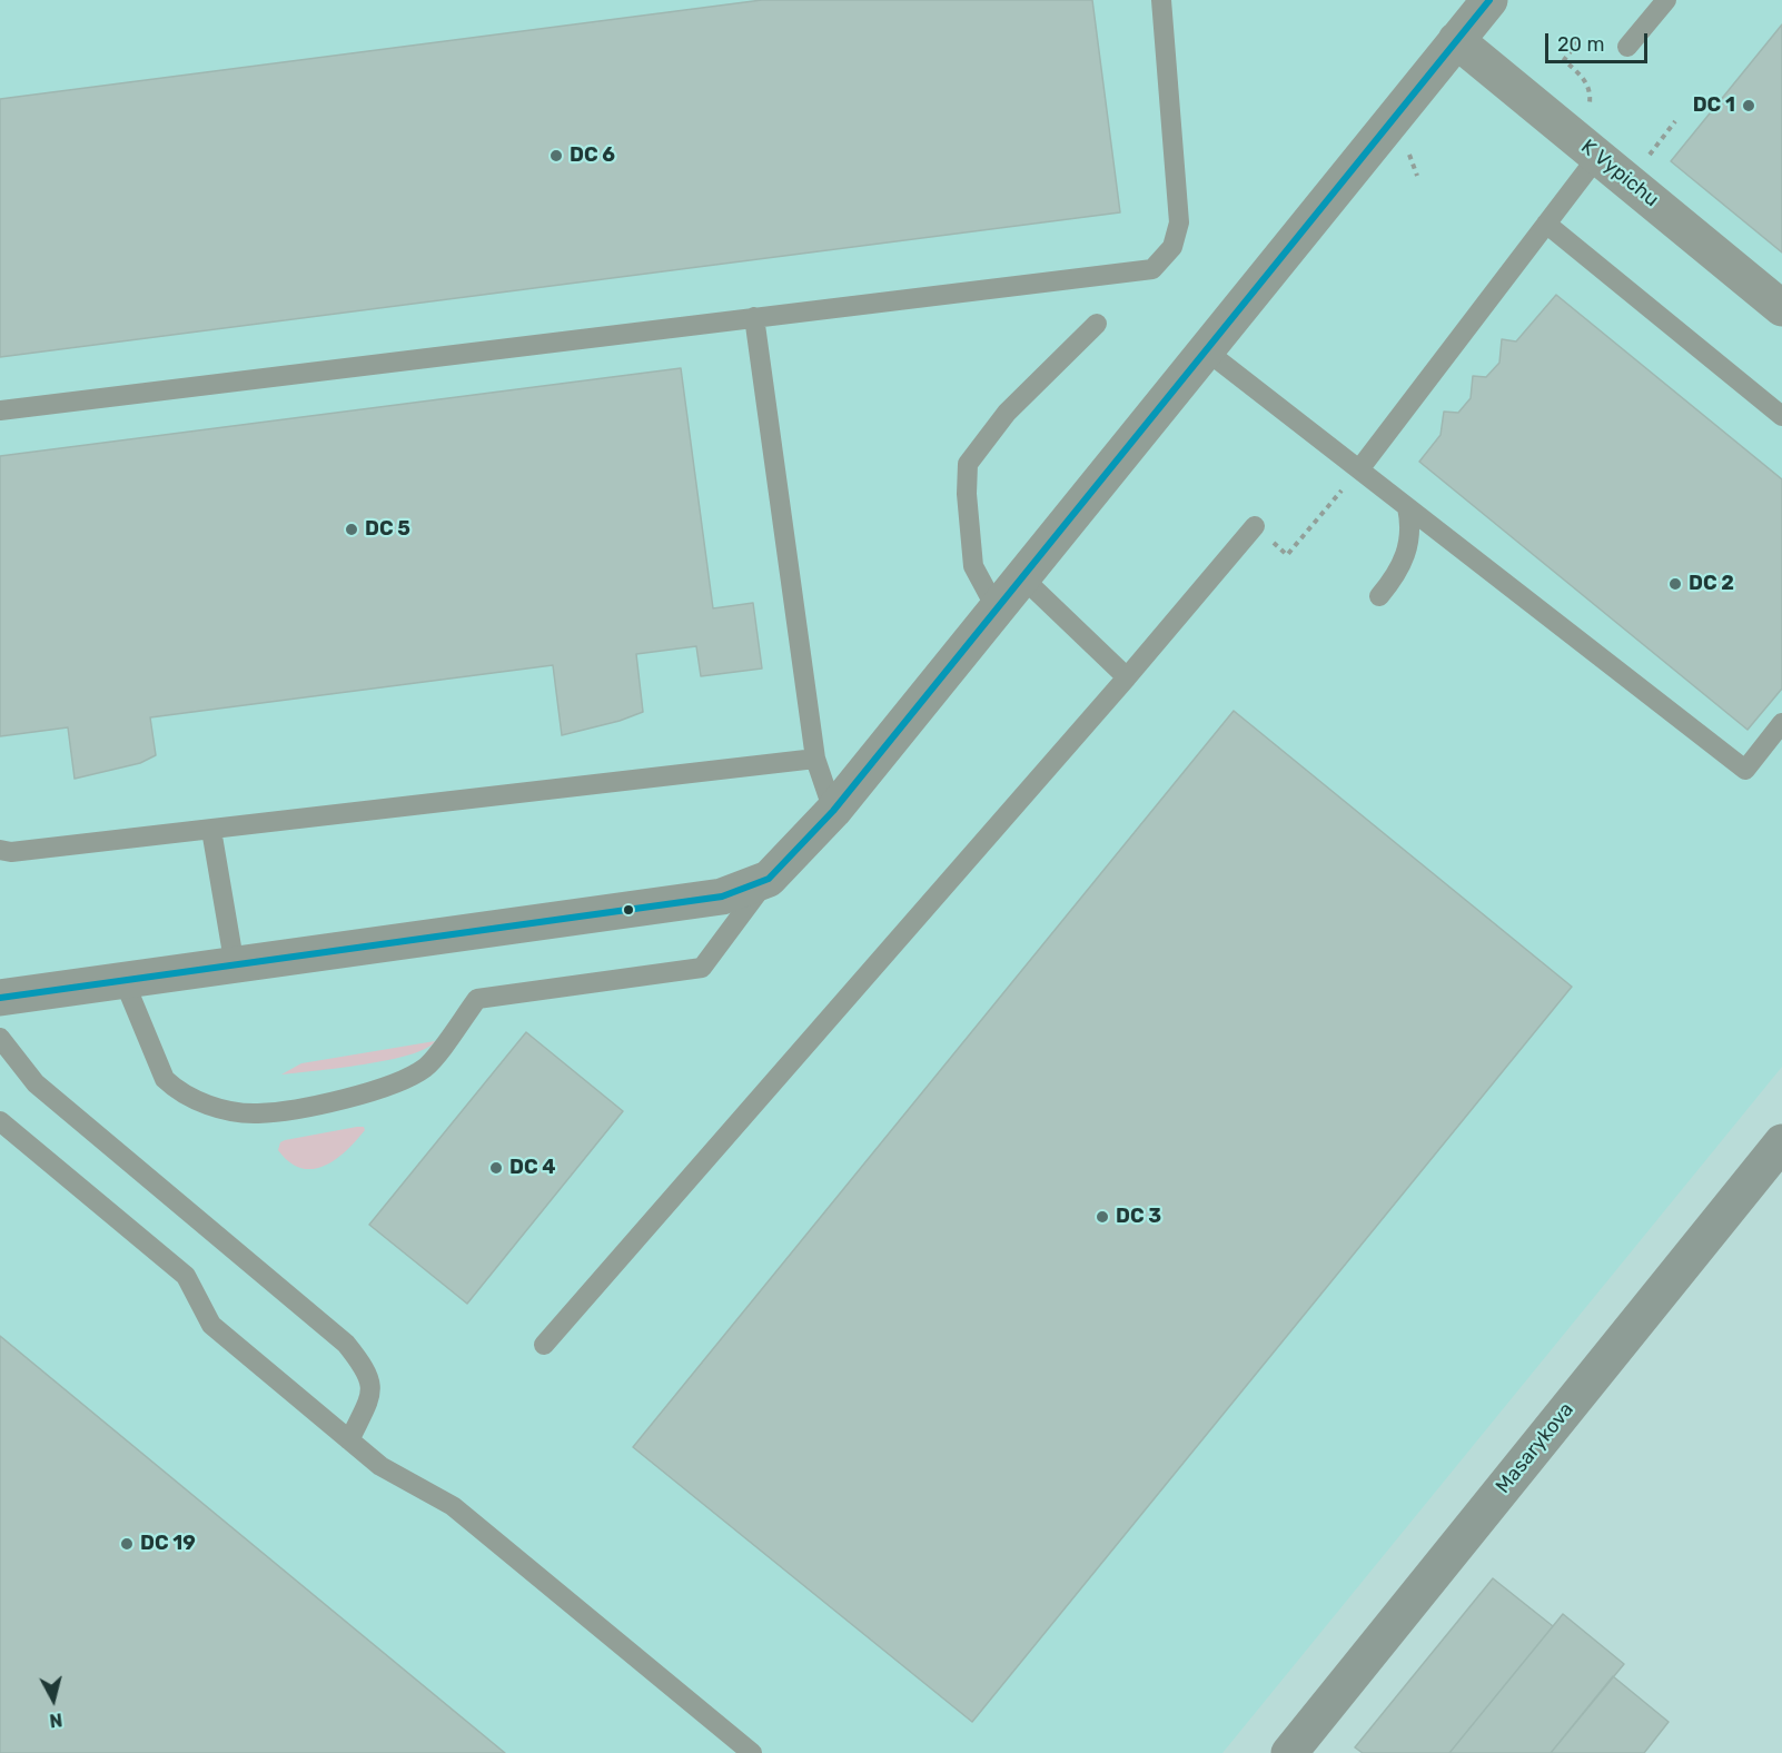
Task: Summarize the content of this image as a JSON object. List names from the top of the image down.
{
  "streets": {
    "main road": ["Masarykova"],
    "street": ["K Vypichu"]
  },
  "places": [
    "DC 1",
    "DC 6",
    "DC 5",
    "DC 2",
    "DC 4",
    "DC 3",
    "DC 19"
  ],
  "scale_bar": "20 m",
  "north": "bottom"
}
